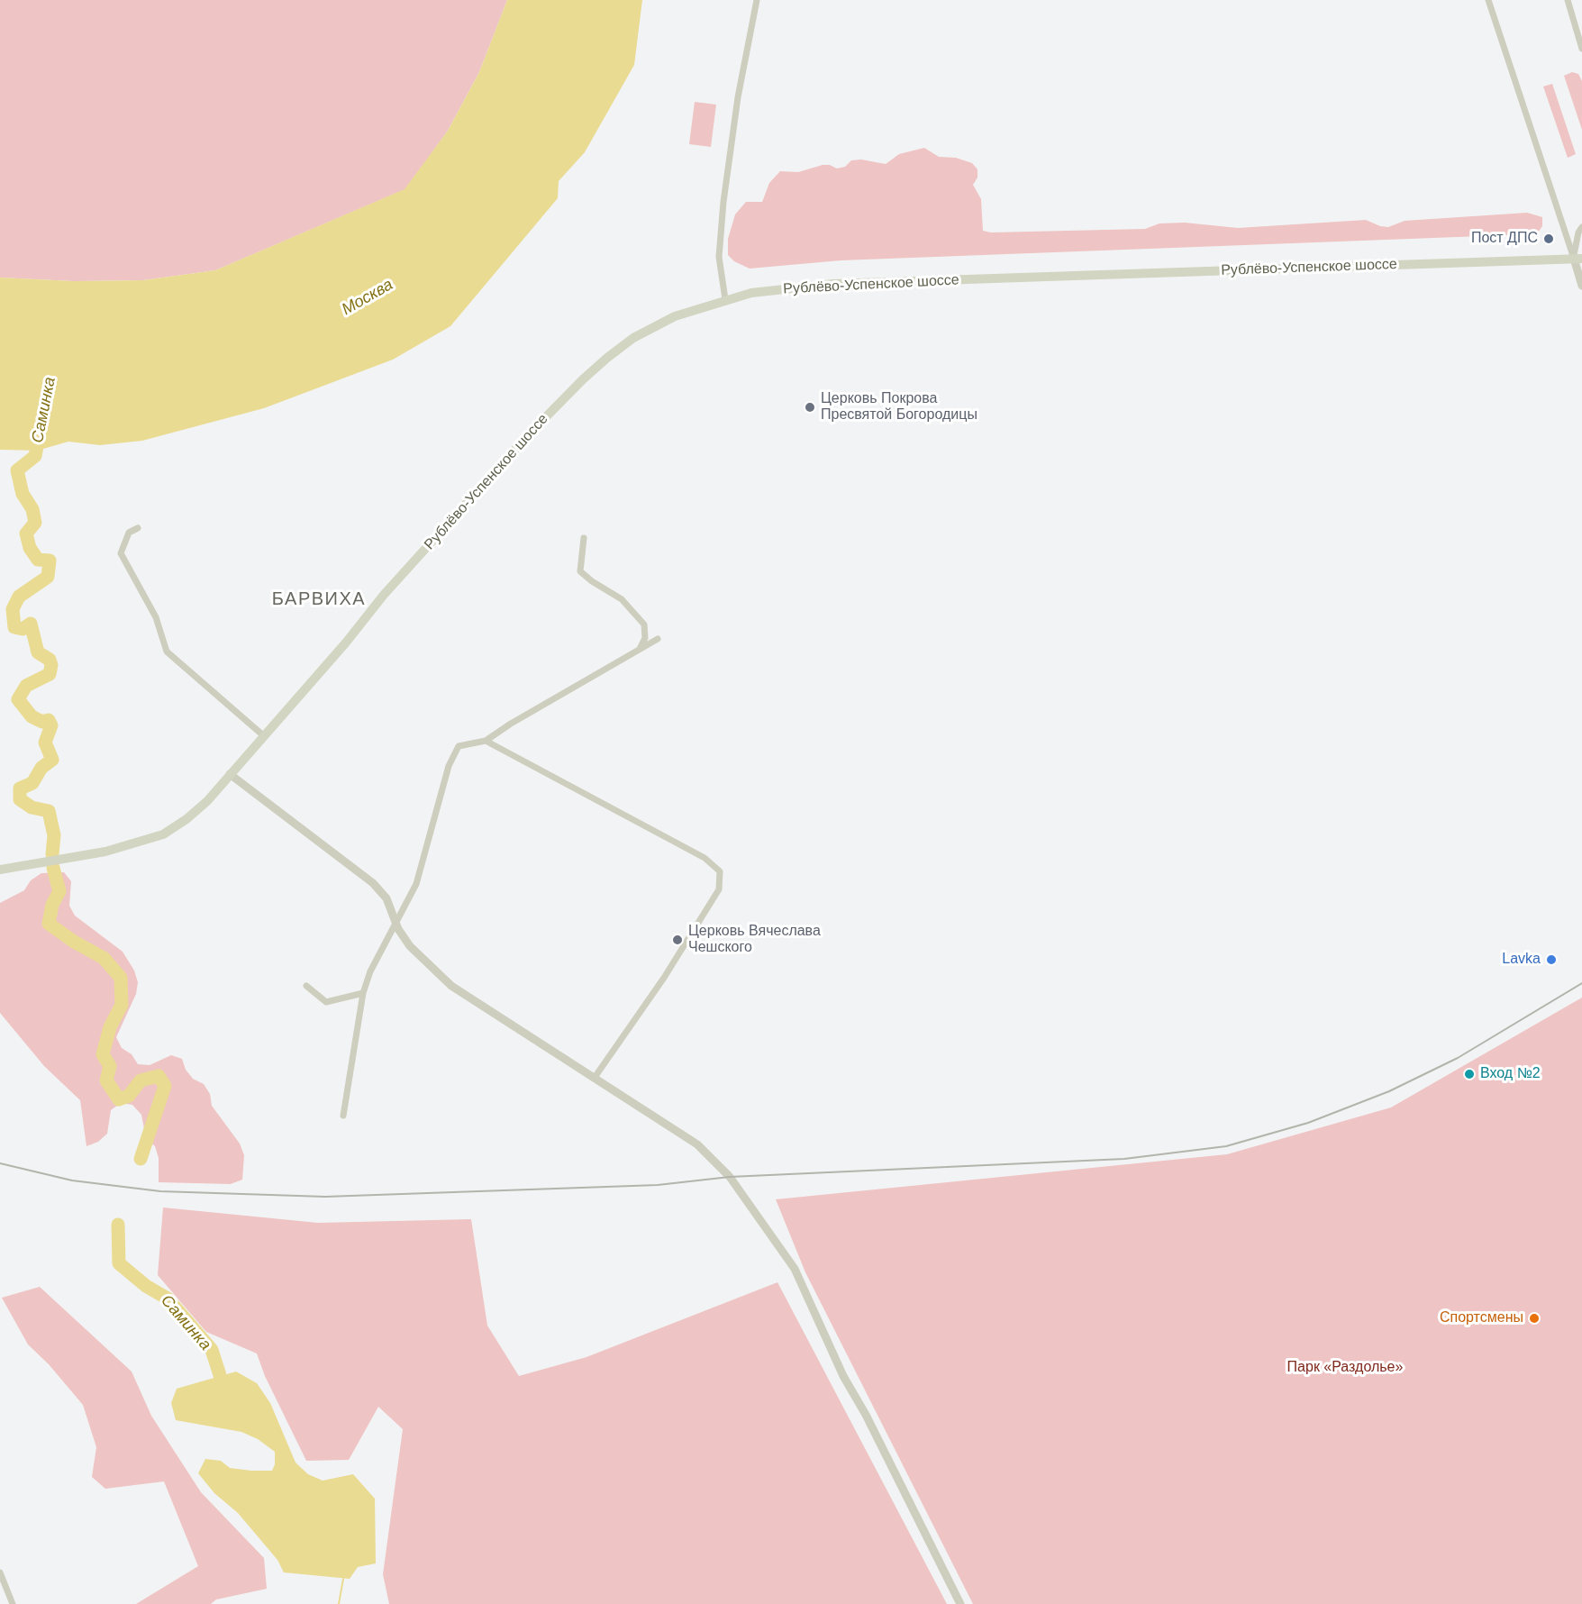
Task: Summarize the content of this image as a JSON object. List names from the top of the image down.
{
  "streets": {
    "main road": ["Рублёво-Успенское шоссе"]
  },
  "districts": ["БАРВИХА"],
  "water": ["Москва", "Саминка"],
  "parks": ["Парк «Раздолье»"],
  "places": [
    "Пост ДПС",
    "Церковь Покрова Пресвятой Богородицы",
    "Церковь Вячеслава Чешского",
    "Lavka",
    "Вход №2",
    "Спортсмены"
  ]
}
